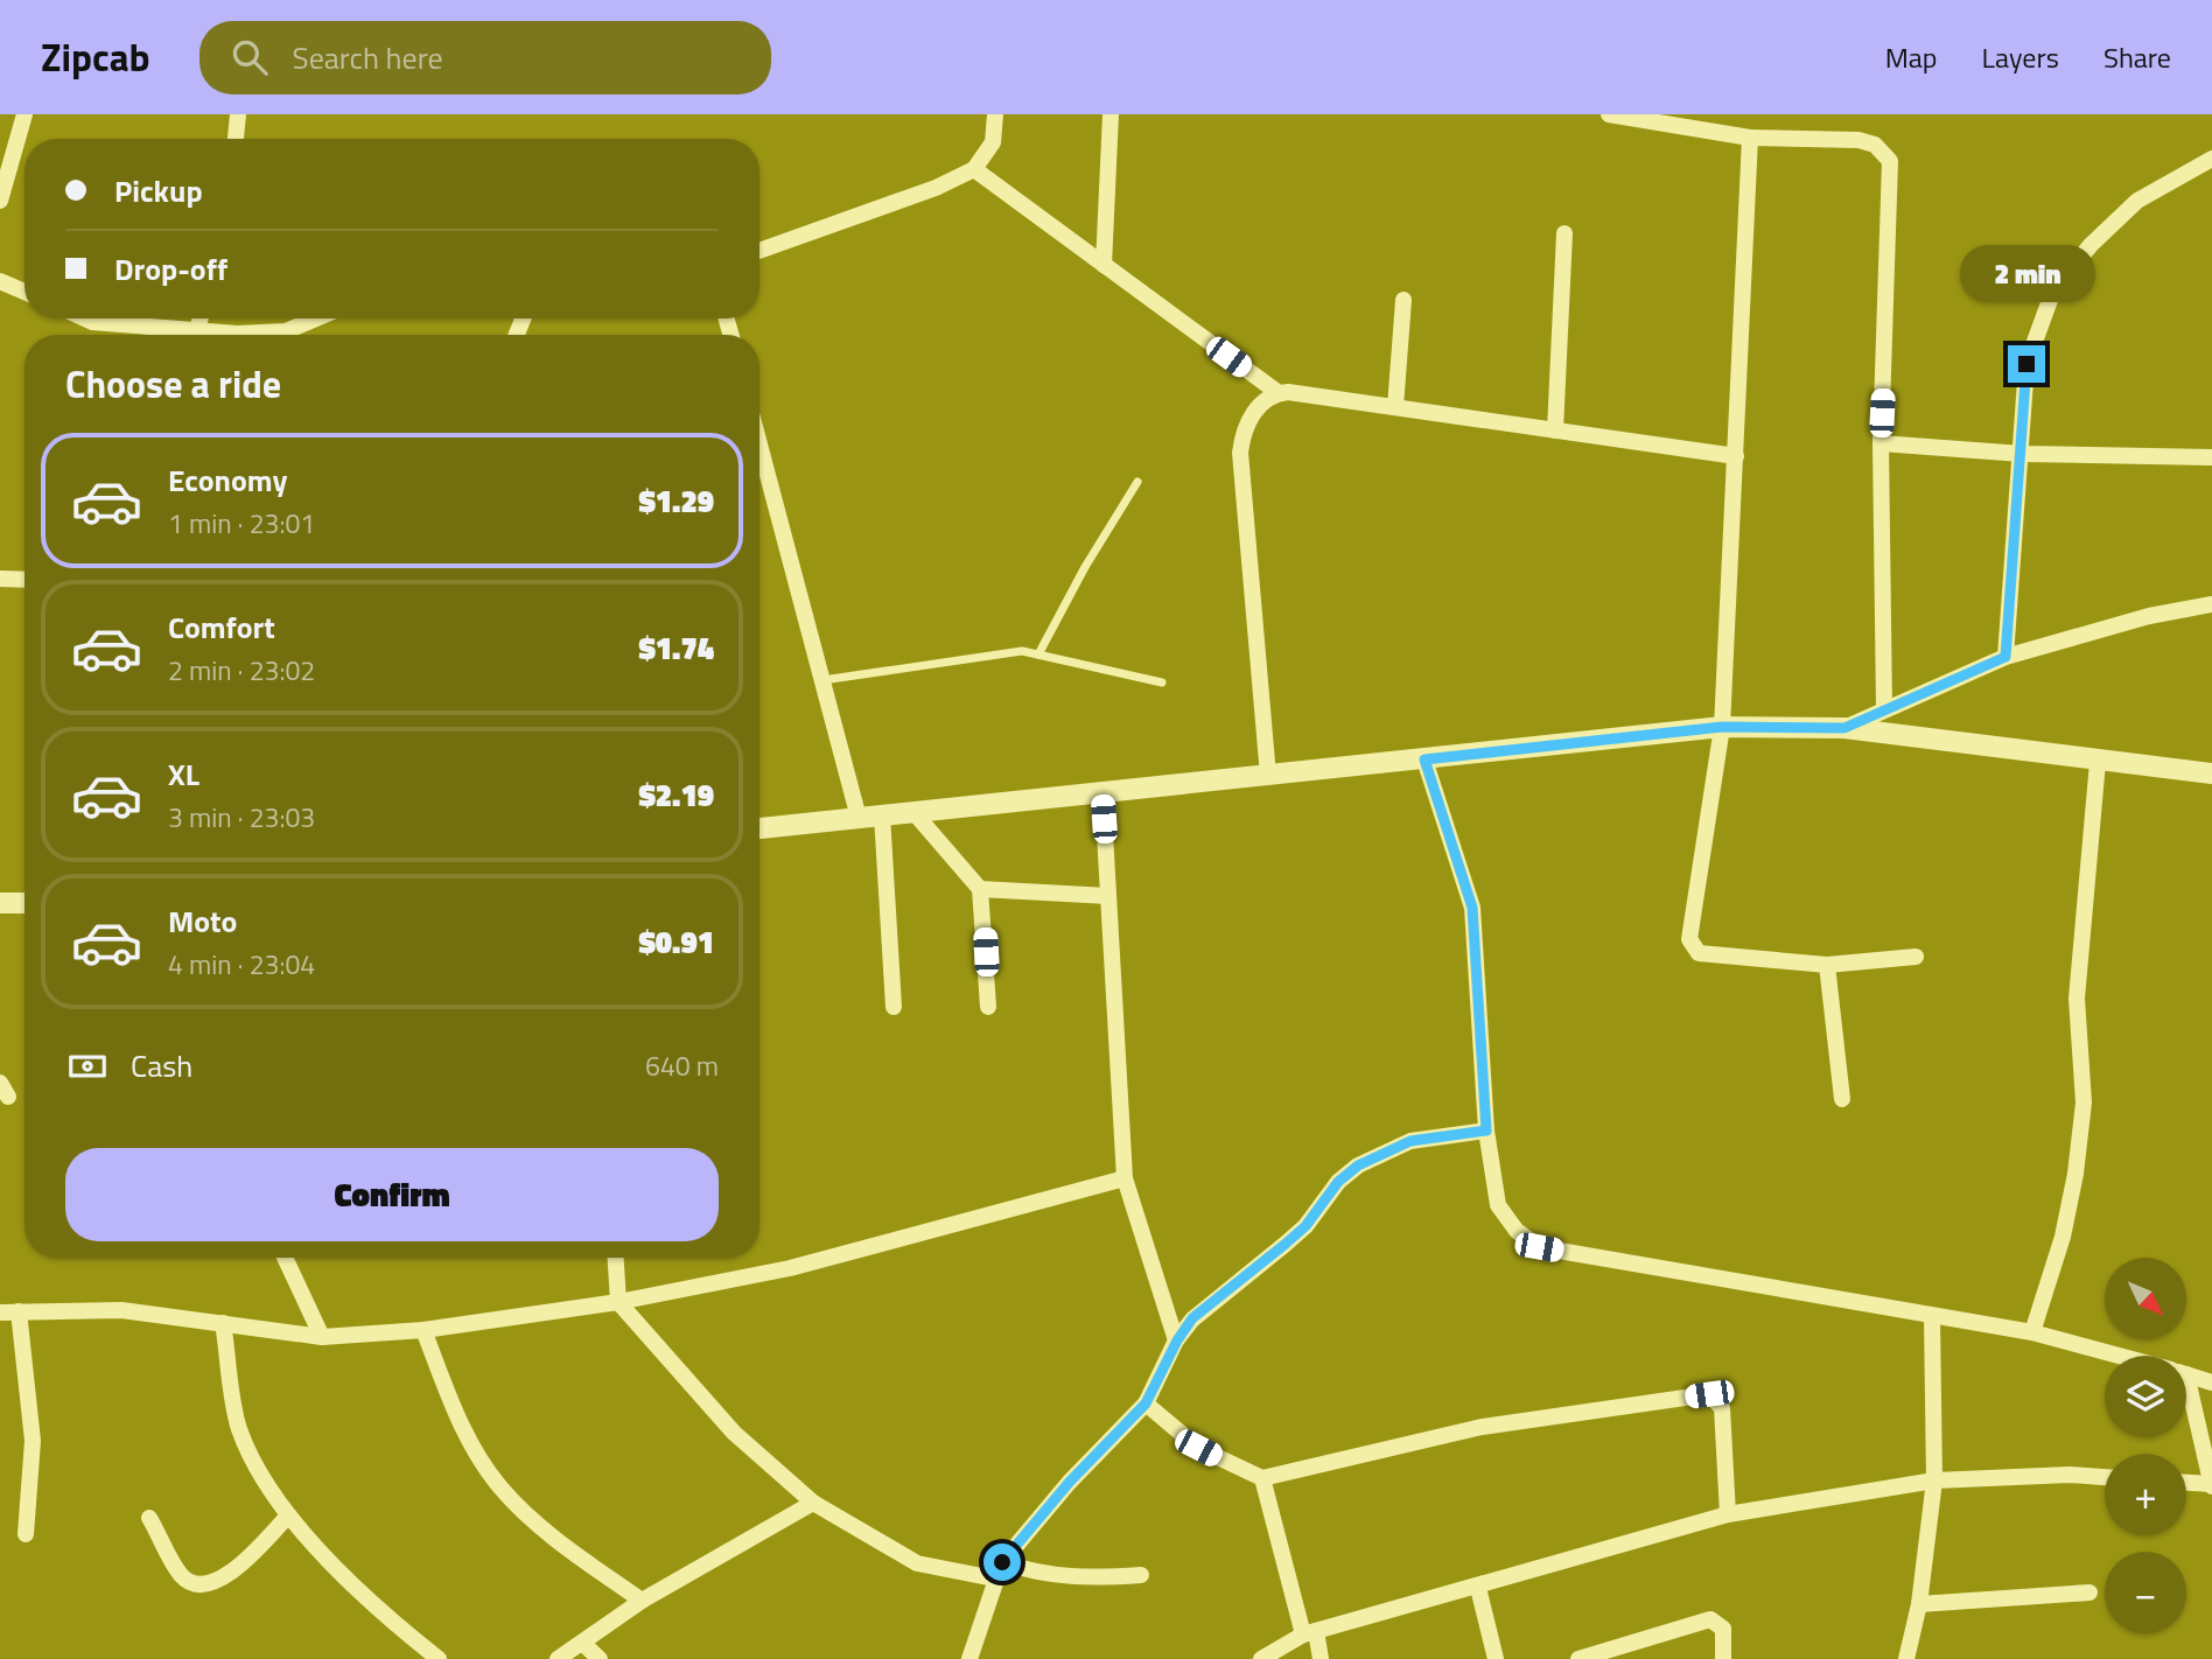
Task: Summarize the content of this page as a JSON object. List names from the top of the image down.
{
  "north": "bottom right",
  "page": {
    "header": "Zipcab",
    "search": "Search here",
    "nav": ["Map", "Layers", "Share"],
    "banner": ["Pickup", "Drop-off"],
    "bubble": "2 min",
    "heading": "Choose a ride",
    "list": [
      {
        "name": "Economy",
        "note": "1 min · 23:01",
        "value": "$1.29"
      },
      {
        "name": "Comfort",
        "note": "2 min · 23:02",
        "value": "$1.74"
      },
      {
        "name": "XL",
        "note": "3 min · 23:03",
        "value": "$2.19"
      },
      {
        "name": "Moto",
        "note": "4 min · 23:04",
        "value": "$0.91"
      }
    ],
    "pay": ["Cash", "640 m"],
    "buttons": "Confirm",
    "map_buttons": ["+", "−"]
  }
}
